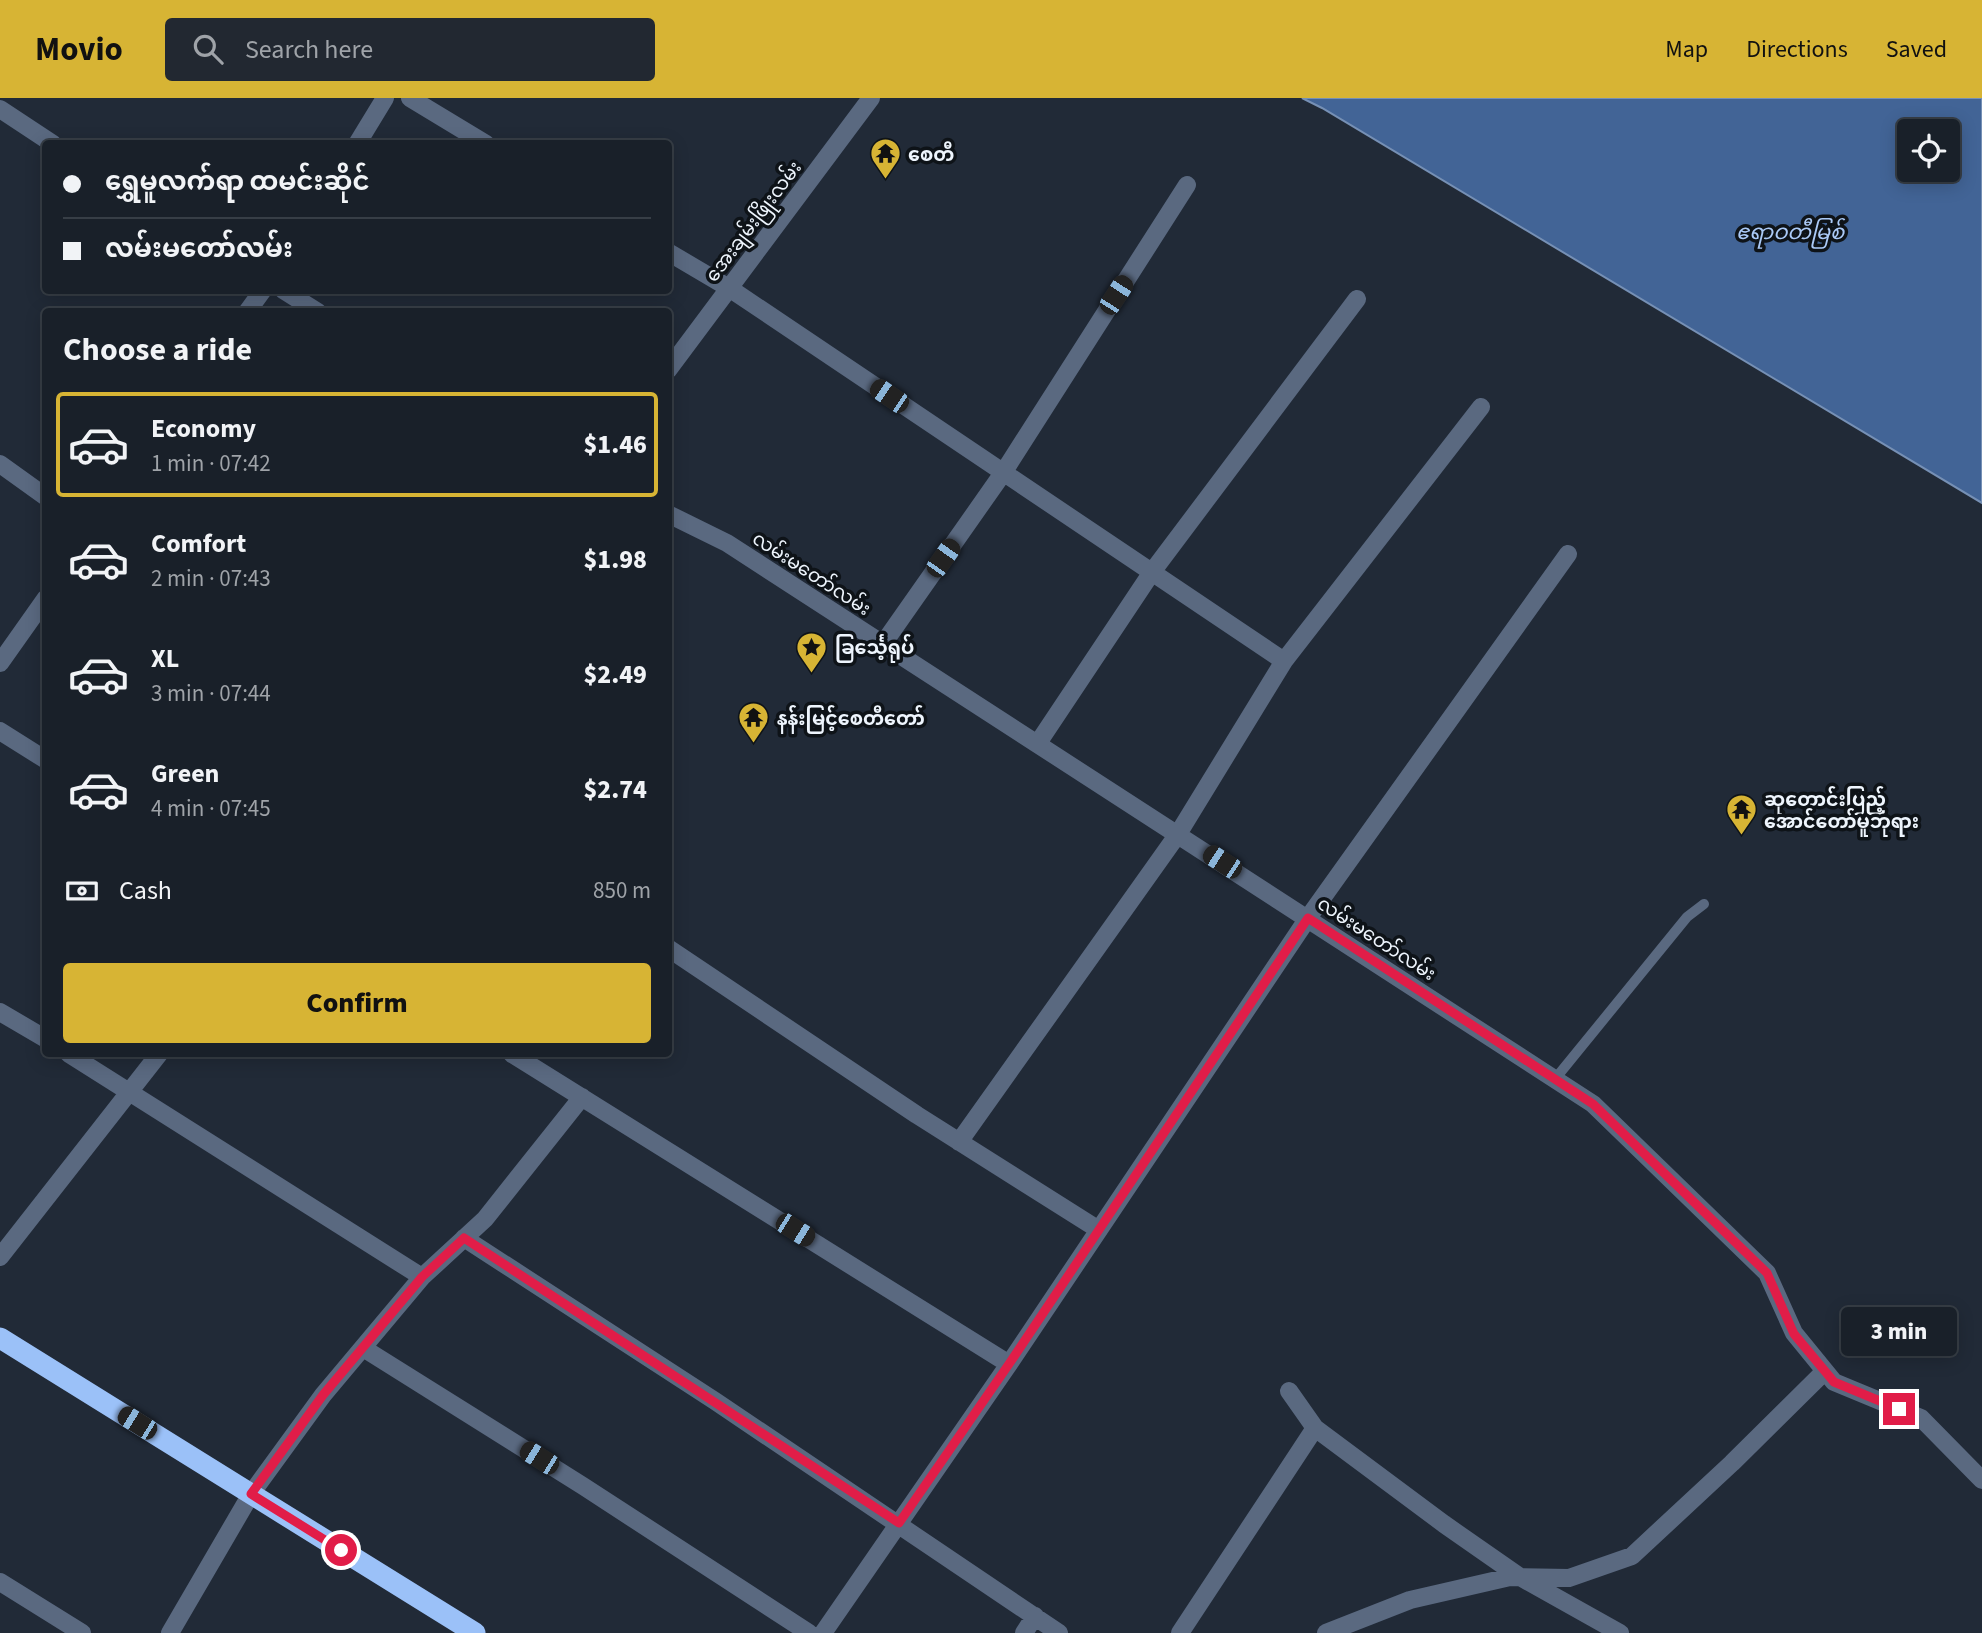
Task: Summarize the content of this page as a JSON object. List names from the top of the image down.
{
  "streets": {
    "street": ["အေးချမ်းဖြိုးလမ်း", "လမ်းမတော်လမ်း"]
  },
  "water": ["ဧရာဝတီမြစ်"],
  "places": {
    "temple": ["စေတီ", "နန်းမြင့်စေတီတော်", "ဆုတောင်းပြည့် အောင်တော်မူဘုရား"],
    "place": ["ခြင်္သေ့ရုပ်"]
  },
  "page": {
    "header": "Movio",
    "search": "Search here",
    "nav": ["Map", "Directions", "Saved"],
    "banner": ["ရွှေမူလက်ရာ ထမင်းဆိုင်", "လမ်းမတော်လမ်း"],
    "heading": "Choose a ride",
    "list": [
      {
        "name": "Economy",
        "note": "1 min · 07:42",
        "value": "$1.46"
      },
      {
        "name": "Comfort",
        "note": "2 min · 07:43",
        "value": "$1.98"
      },
      {
        "name": "XL",
        "note": "3 min · 07:44",
        "value": "$2.49"
      },
      {
        "name": "Green",
        "note": "4 min · 07:45",
        "value": "$2.74"
      }
    ],
    "pay": ["Cash", "850 m"],
    "buttons": "Confirm",
    "bubble": "3 min"
  }
}
